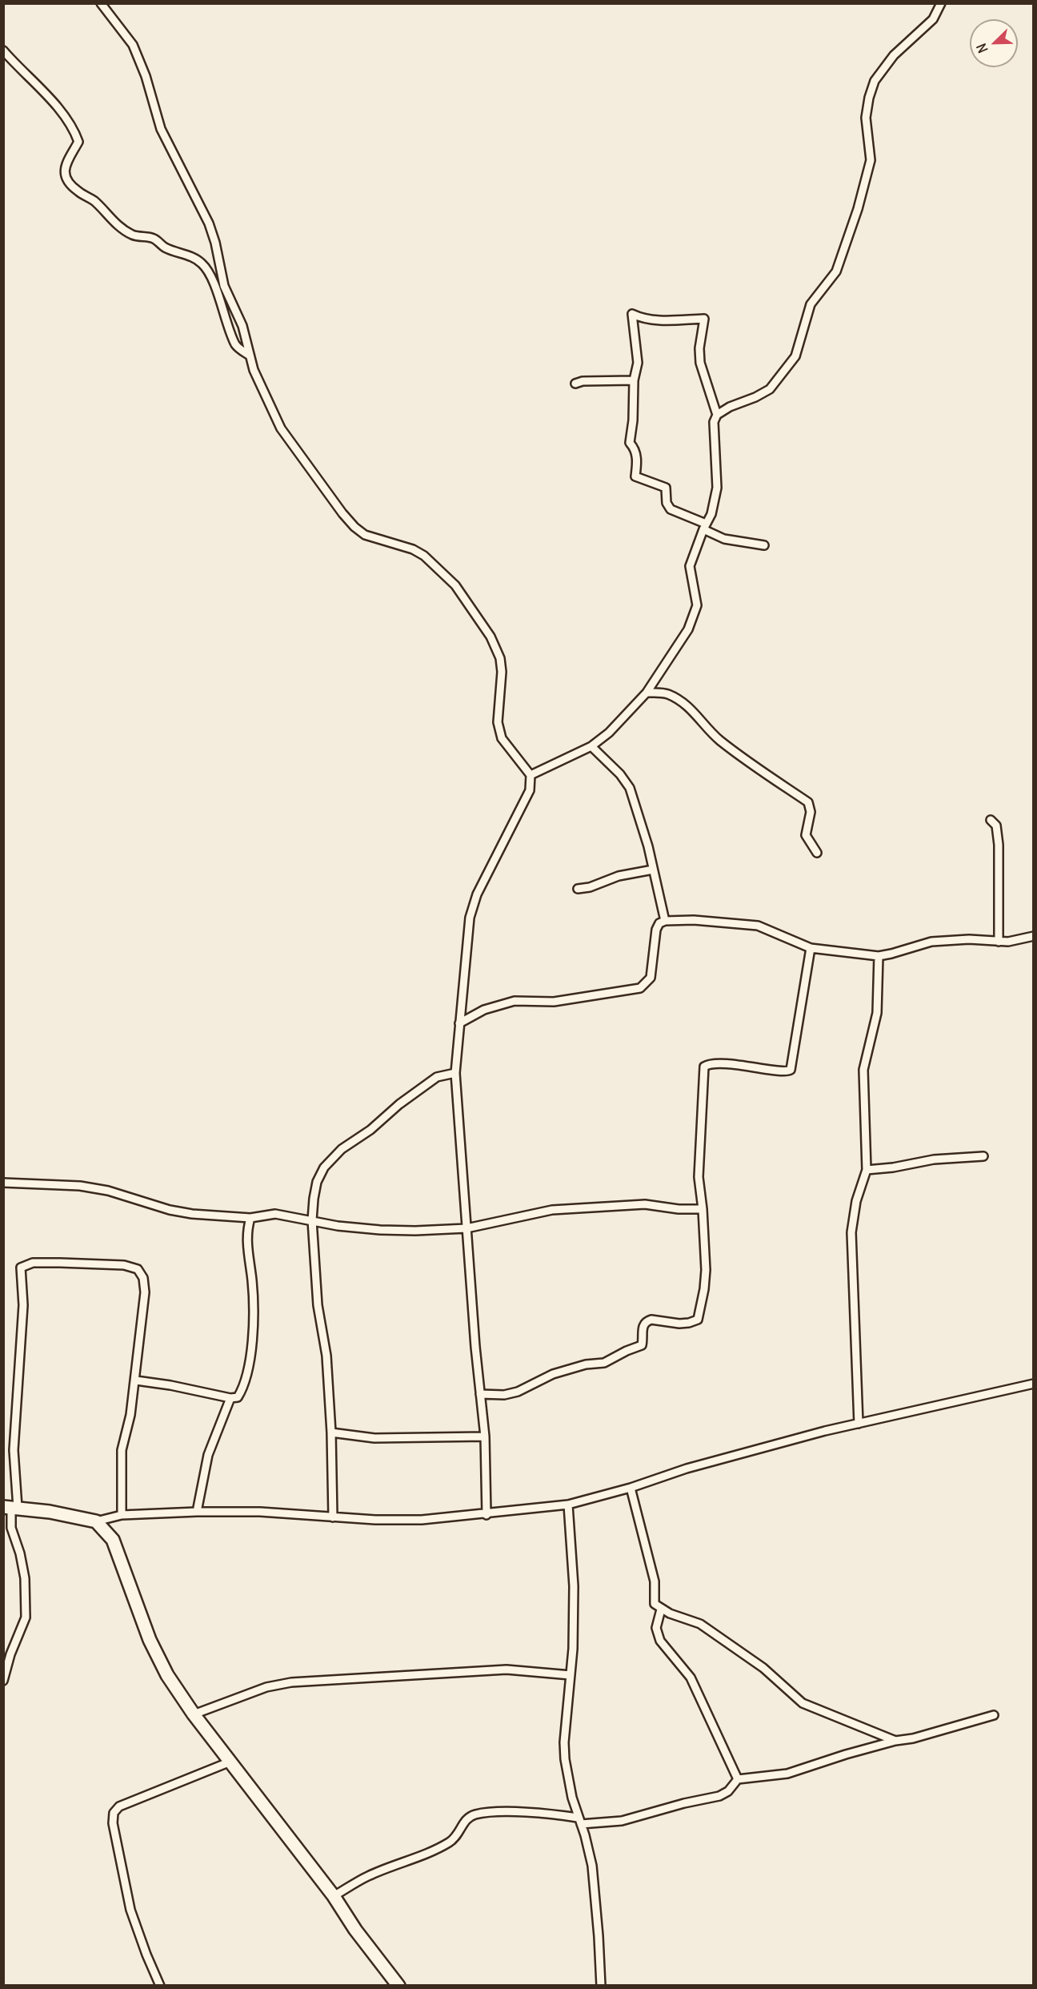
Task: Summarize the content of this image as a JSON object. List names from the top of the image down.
{
  "north": "bottom left"
}
